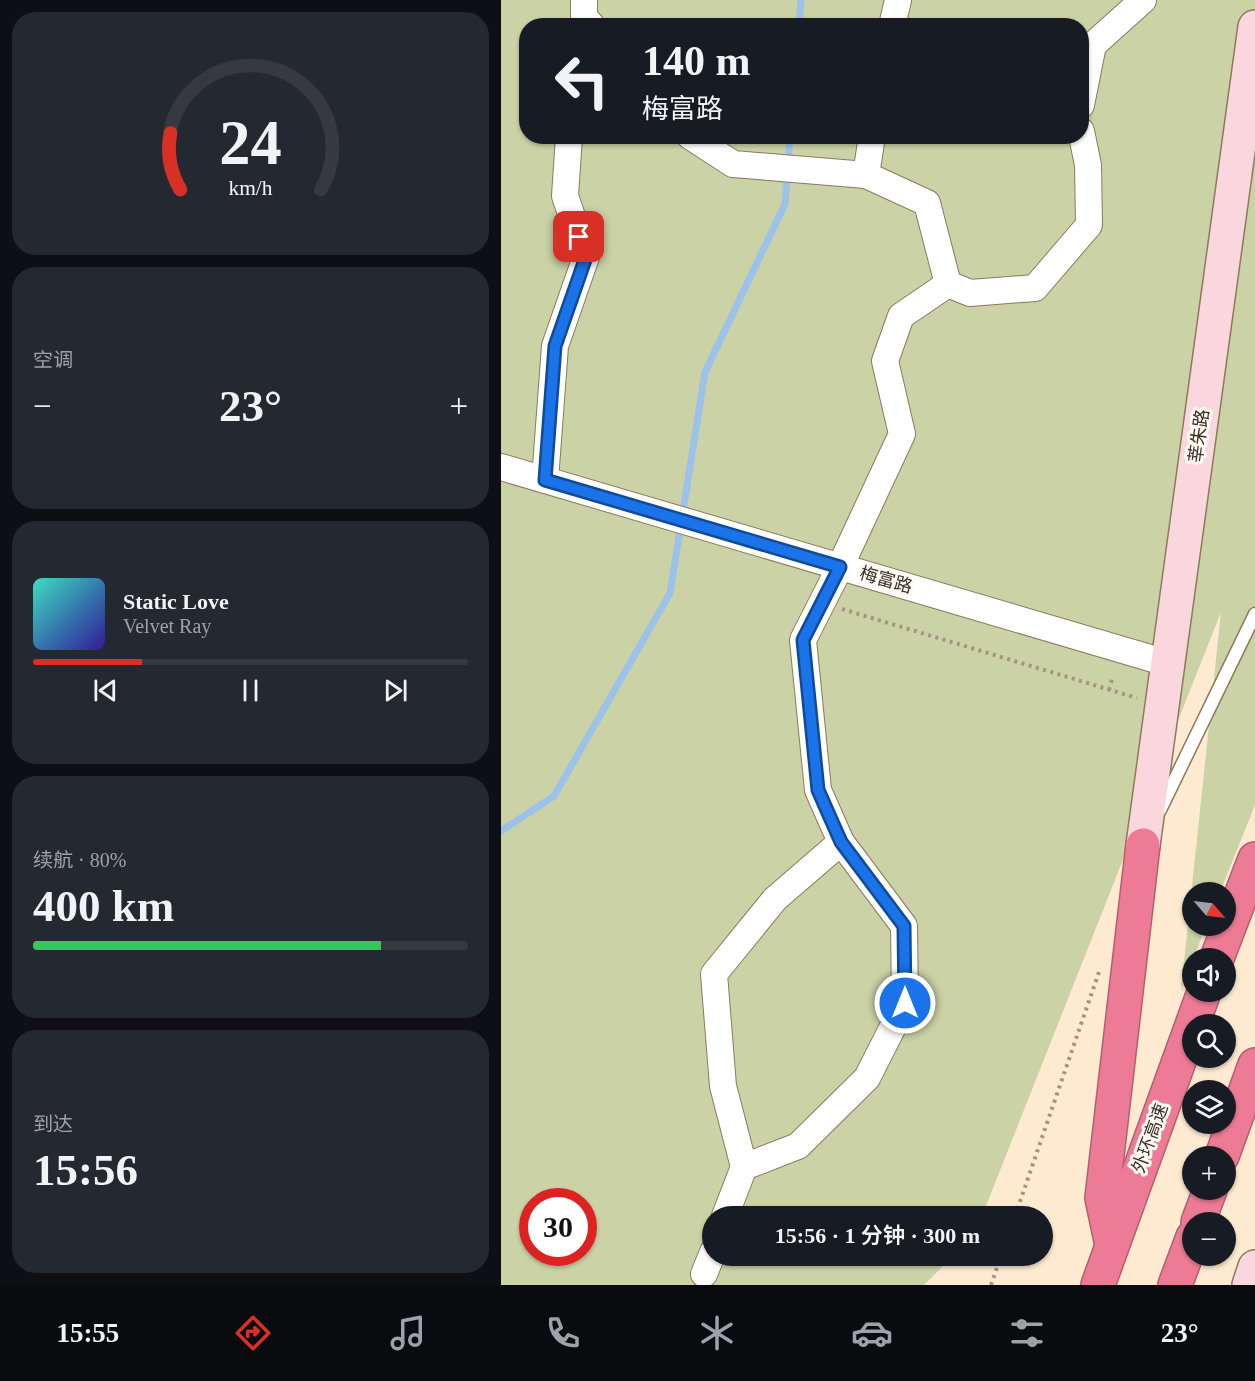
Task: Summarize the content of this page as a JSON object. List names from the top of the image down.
{
  "streets": {
    "highway": ["外环高速"],
    "street": ["莘朱路", "梅富路"]
  },
  "crossings": [
    ["莘朱路", "梅富路"]
  ],
  "north": "bottom right",
  "page": {
    "turn": ["140 m", "梅富路"],
    "tile": [
      "空调",
      ["续航 · 80%", "400 km"],
      ["到达", "15:56"]
    ],
    "heat": ["−", "23°", "+"],
    "song": ["Static Love", "Velvet Ray"],
    "map_buttons": ["+", "−"],
    "limit": "30",
    "trip": "15:56 · 1 分钟 · 300 m",
    "tabs": ["15:55", "23°"],
    "gauge": ["24", "km/h"]
  }
}
